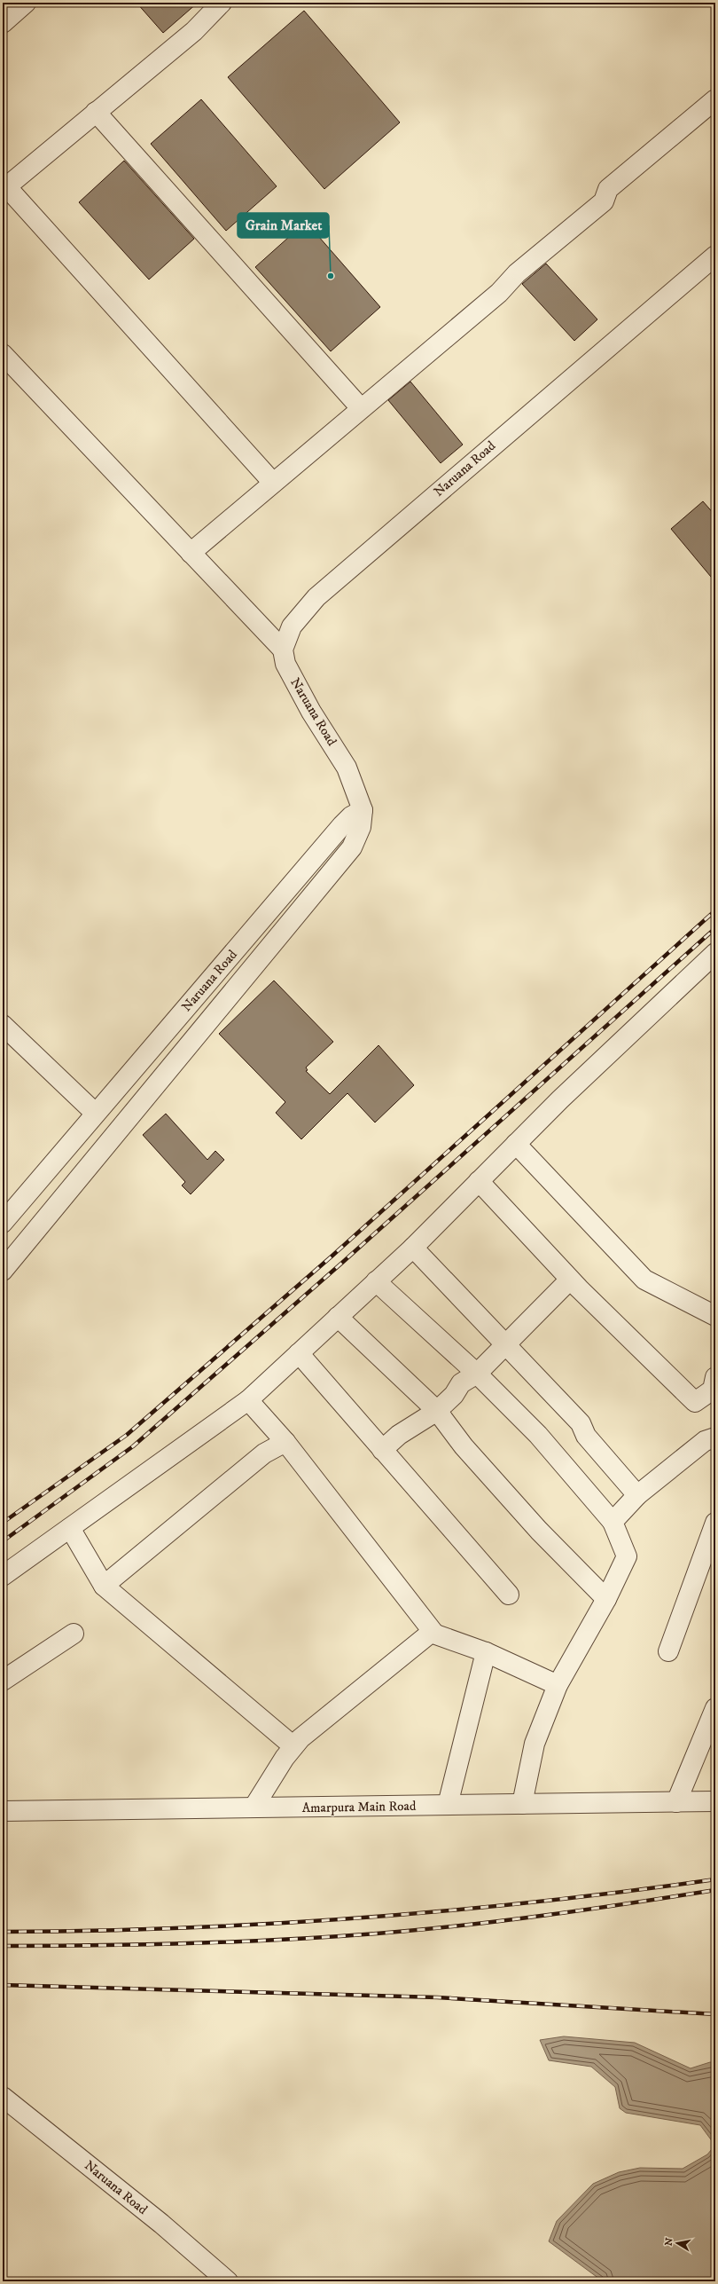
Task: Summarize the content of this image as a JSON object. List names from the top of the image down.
{
  "streets": {
    "street": ["Naruana Road", "Amarpura Main Road"]
  },
  "places": ["Grain Market"],
  "north": "left"
}
